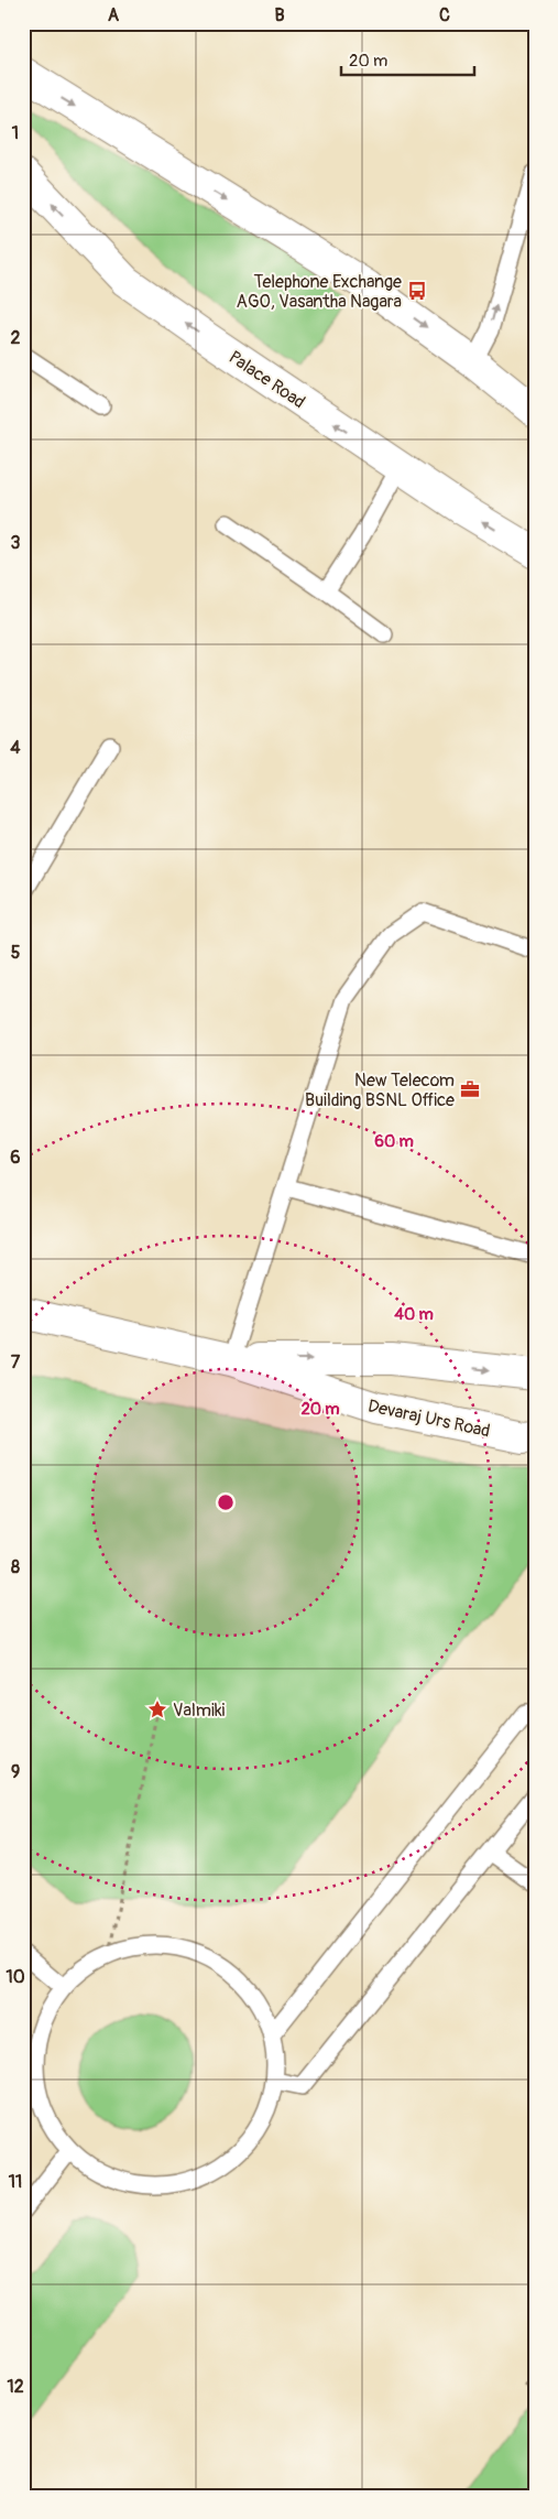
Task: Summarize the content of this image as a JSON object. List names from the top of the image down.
{
  "streets": {
    "main road": ["Palace Road", "Devaraj Urs Road"]
  },
  "places": {
    "bus stop": ["Telephone Exchange AGO, Vasantha Nagara"],
    "office": ["New Telecom Building BSNL Office"],
    "place": ["Valmiki"]
  },
  "scale_bar": "20 m",
  "grid": {
    "columns": ["A", "B", "C"],
    "rows": [
      "1",
      "2",
      "3",
      "4",
      "5",
      "6",
      "7",
      "8",
      "9",
      "10",
      "11",
      "12"
    ]
  },
  "rings": ["60 m", "40 m", "20 m"]
}
